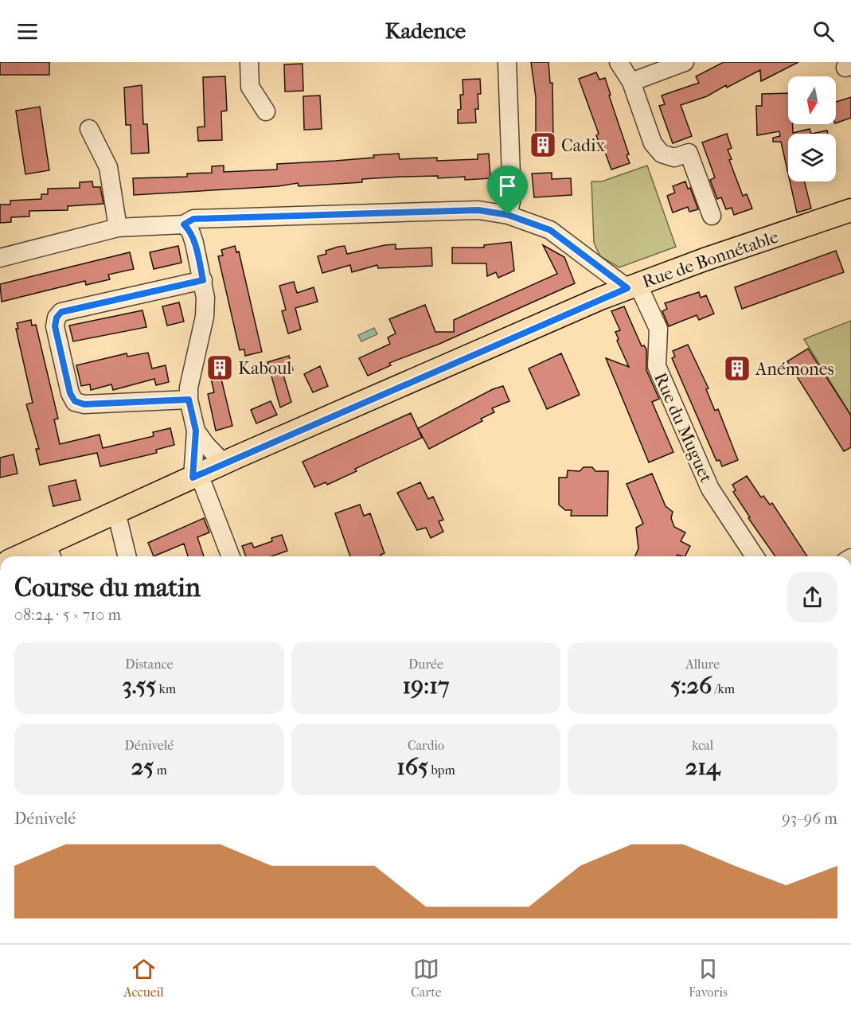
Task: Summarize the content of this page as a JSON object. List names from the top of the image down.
{
  "streets": {
    "main road": ["Rue de Bonnétable"],
    "street": ["Rue du Muguet"]
  },
  "crossings": [
    ["Rue de Bonnétable", "Rue du Muguet"]
  ],
  "places": {
    "building": ["Cadix", "Kaboul", "Anémones"]
  },
  "north": "bottom",
  "page": {
    "header": "Kadence",
    "heading": ["Course du matin", "08:24 · 5 × 710 m"],
    "stats": [
      ["Distance", "3.55 km"],
      ["Durée", "19:17"],
      ["Allure", "5:26 /km"],
      ["Dénivelé", "25 m"],
      ["Cardio", "165 bpm"],
      ["kcal", "214"]
    ],
    "chart": ["Dénivelé", "93–96 m"],
    "tabs": ["Accueil", "Carte", "Favoris"]
  }
}
